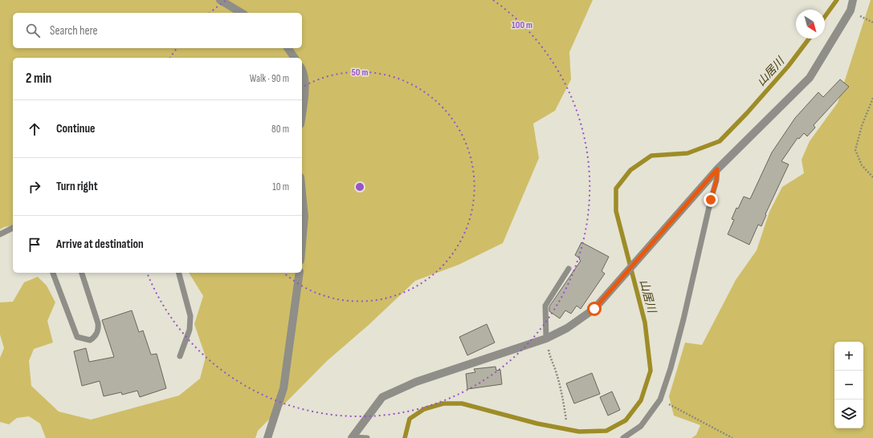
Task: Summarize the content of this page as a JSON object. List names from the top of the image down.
{
  "water": ["山居川"],
  "north": "bottom right",
  "page": {
    "search": "Search here",
    "heading": ["2 min", "Walk · 90 m"],
    "list": [
      ["Continue", "80 m"],
      ["Turn right", "10 m"],
      "Arrive at destination"
    ],
    "map_buttons": ["+", "−"]
  },
  "rings": ["100 m", "50 m"]
}
